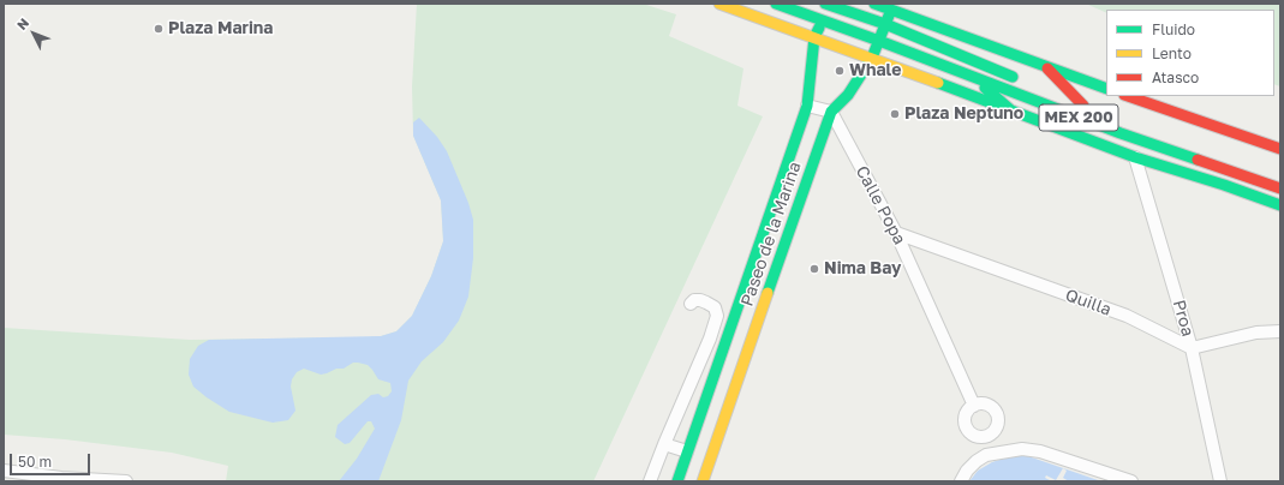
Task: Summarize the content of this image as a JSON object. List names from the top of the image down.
{
  "streets": {
    "main road": ["MEX 200", "Paseo de la Marina"],
    "street": ["Calle Popa", "Quilla", "Proa"]
  },
  "crossings": [
    ["MEX 200", "Paseo de la Marina"],
    ["Calle Popa", "Paseo de la Marina"],
    ["Calle Popa", "Quilla"],
    ["Quilla", "Proa"]
  ],
  "places": [
    "Plaza Marina",
    "Whale",
    "Plaza Neptuno",
    "Nima Bay"
  ],
  "legend": ["Fluido", "Lento", "Atasco"],
  "scale_bar": "50 m",
  "north": "top left"
}
